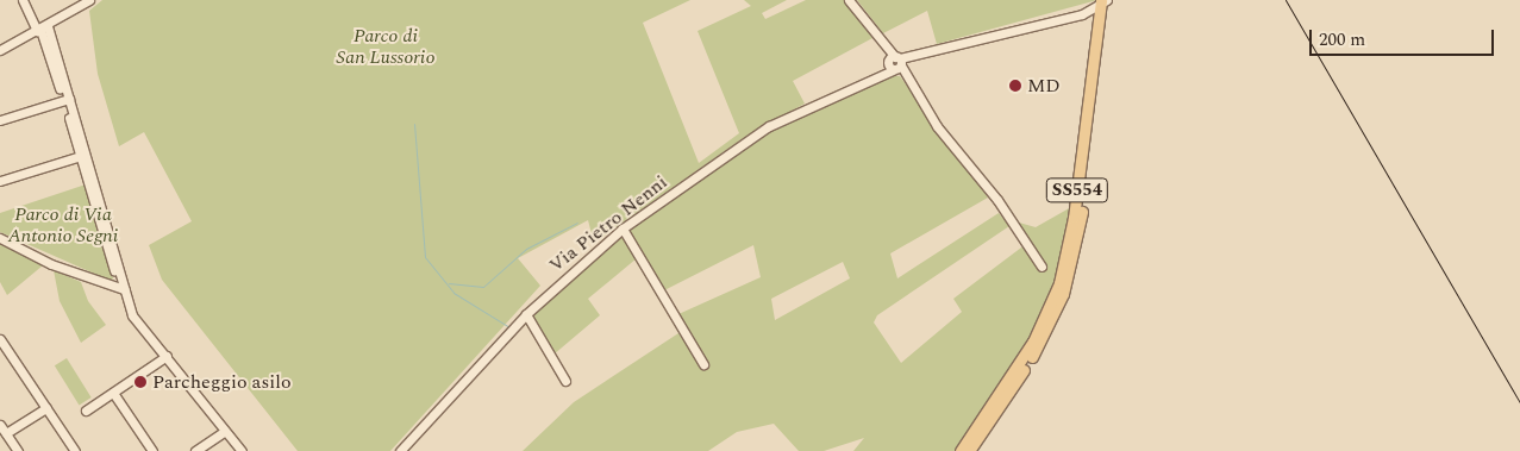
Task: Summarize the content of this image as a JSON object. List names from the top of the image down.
{
  "streets": {
    "main road": ["SS554"],
    "street": ["Via Pietro Nenni"]
  },
  "parks": ["Parco di San Lussorio", "Parco di Via Antonio Segni"],
  "places": ["MD", "Parcheggio asilo"],
  "scale_bar": "200 m"
}
